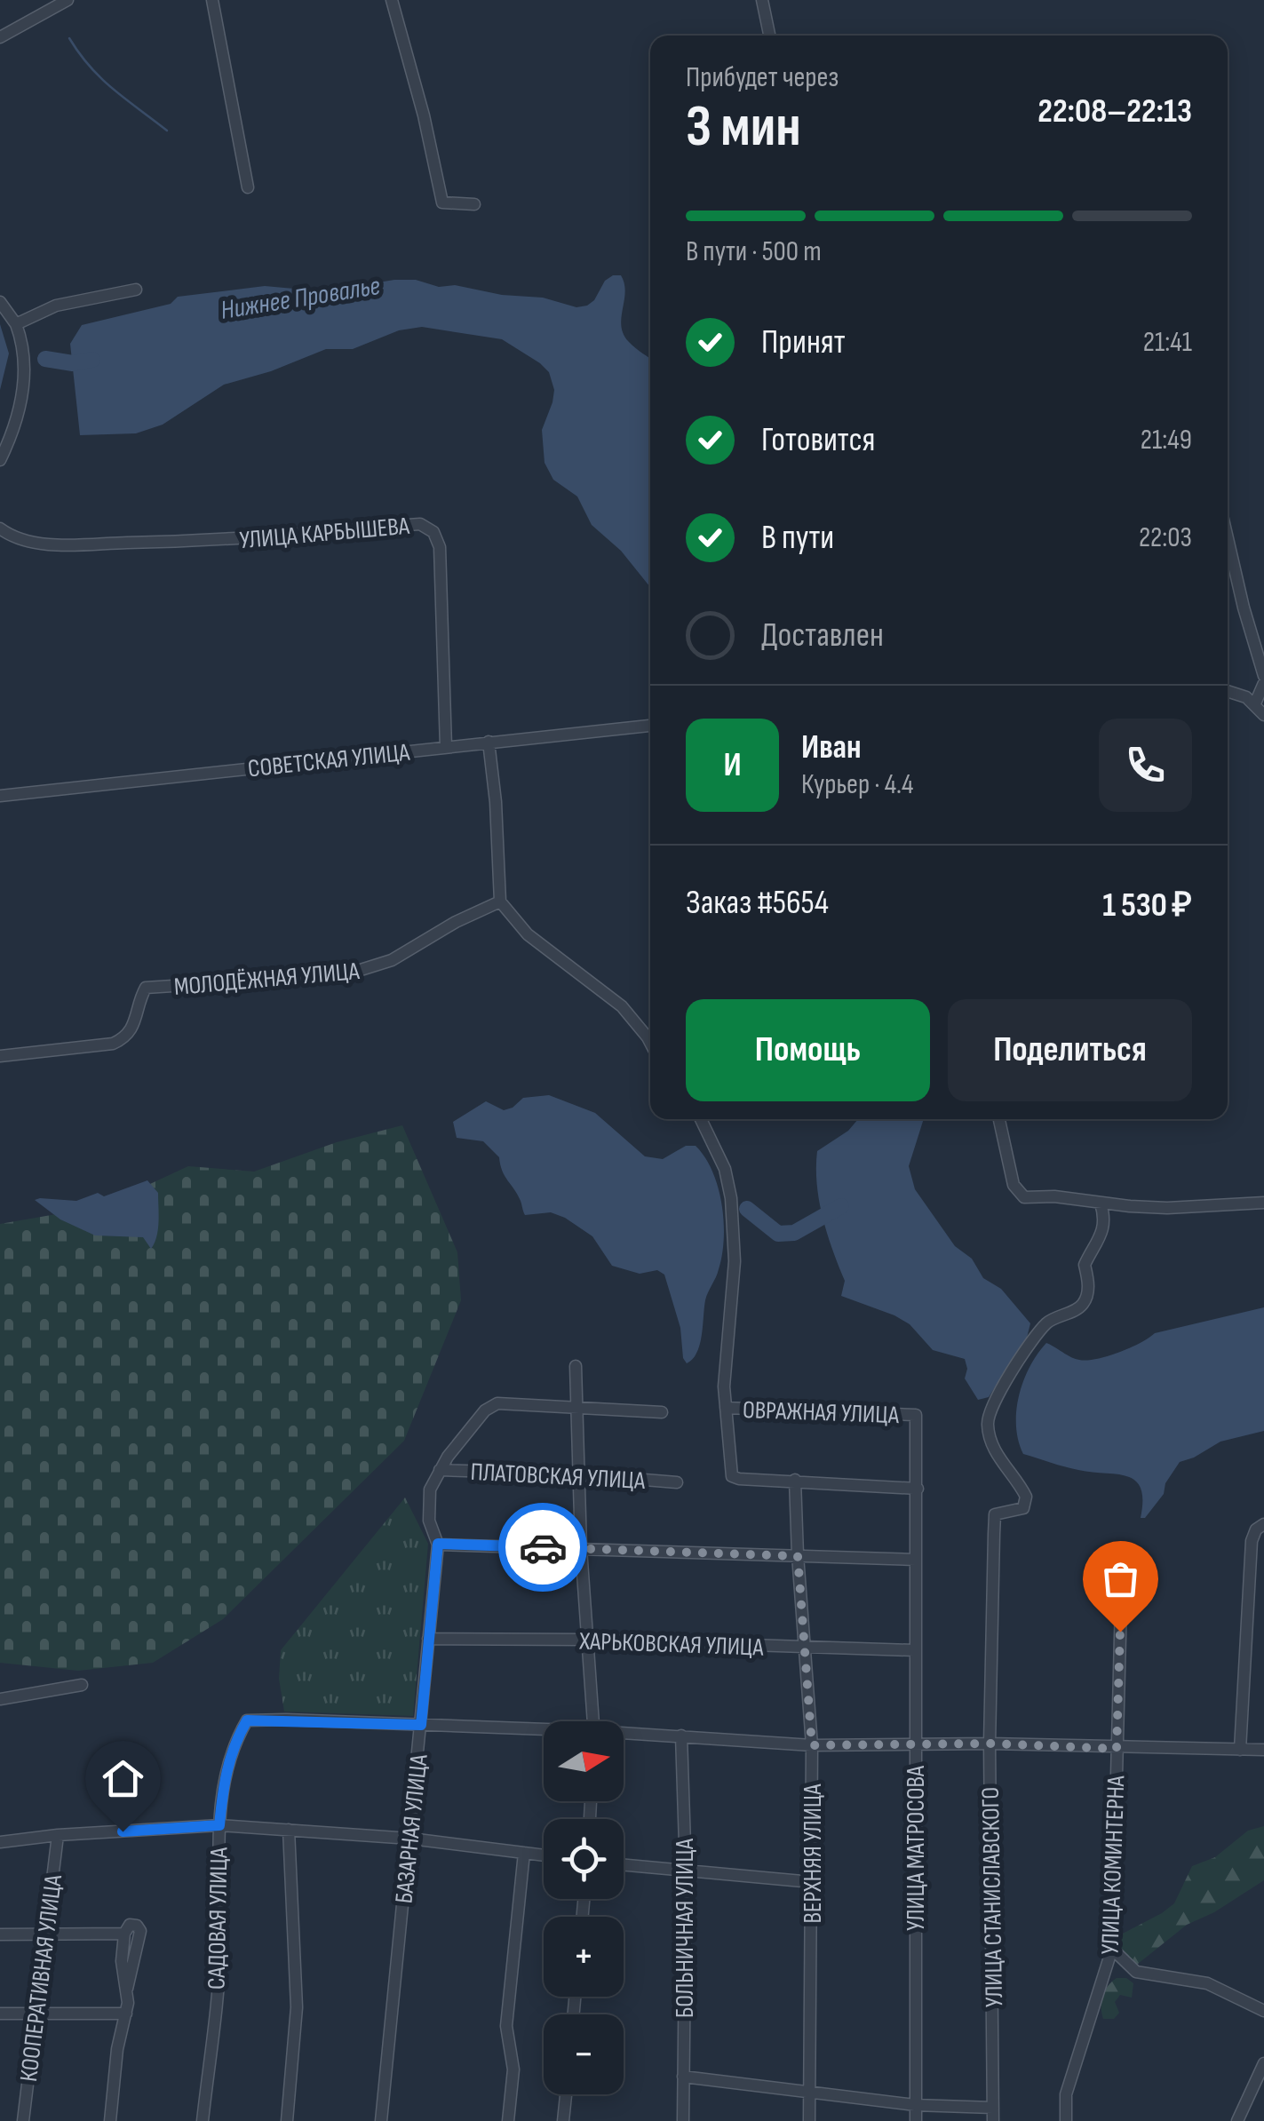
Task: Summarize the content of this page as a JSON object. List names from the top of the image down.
{
  "streets": {
    "street": [
      "УЛИЦА КАРБЫШЕВА",
      "СОВЕТСКАЯ УЛИЦА",
      "МОЛОДЁЖНАЯ УЛИЦА",
      "ОВРАЖНАЯ УЛИЦА",
      "ПЛАТОВСКАЯ УЛИЦА",
      "ХАРЬКОВСКАЯ УЛИЦА",
      "БАЗАРНАЯ УЛИЦА",
      "УЛИЦА МАТРОСОВА",
      "ВЕРХНЯЯ УЛИЦА",
      "УЛИЦА КОМИНТЕРНА",
      "УЛИЦА СТАНИСЛАВСКОГО",
      "САДОВАЯ УЛИЦА",
      "БОЛЬНИЧНАЯ УЛИЦА",
      "КООПЕРАТИВНАЯ УЛИЦА"
    ]
  },
  "crossings": [
    ["УЛИЦА КАРБЫШЕВА", "СОВЕТСКАЯ УЛИЦА"],
    ["ОВРАЖНАЯ УЛИЦА", "УЛИЦА МАТРОСОВА"],
    ["ПЛАТОВСКАЯ УЛИЦА", "БАЗАРНАЯ УЛИЦА"],
    ["ХАРЬКОВСКАЯ УЛИЦА", "БАЗАРНАЯ УЛИЦА"],
    ["ХАРЬКОВСКАЯ УЛИЦА", "УЛИЦА МАТРОСОВА"],
    ["ХАРЬКОВСКАЯ УЛИЦА", "ВЕРХНЯЯ УЛИЦА"],
    ["БАЗАРНАЯ УЛИЦА", "САДОВАЯ УЛИЦА"]
  ],
  "water": ["Нижнее Провалье"],
  "north": "right",
  "page": {
    "heading": ["3 мин", "Прибудет через", "22:08–22:13"],
    "panel": [
      "Иван",
      "Курьер · 4.4",
      "Заказ #5654",
      "1 530 ₽"
    ],
    "bar": "В пути · 500 m",
    "list": [
      ["Принят", "21:41"],
      ["Готовится", "21:49"],
      ["В пути", "22:03"],
      "Доставлен"
    ],
    "round": "И",
    "buttons": ["Помощь", "Поделиться"],
    "map_buttons": ["+", "−"]
  }
}
